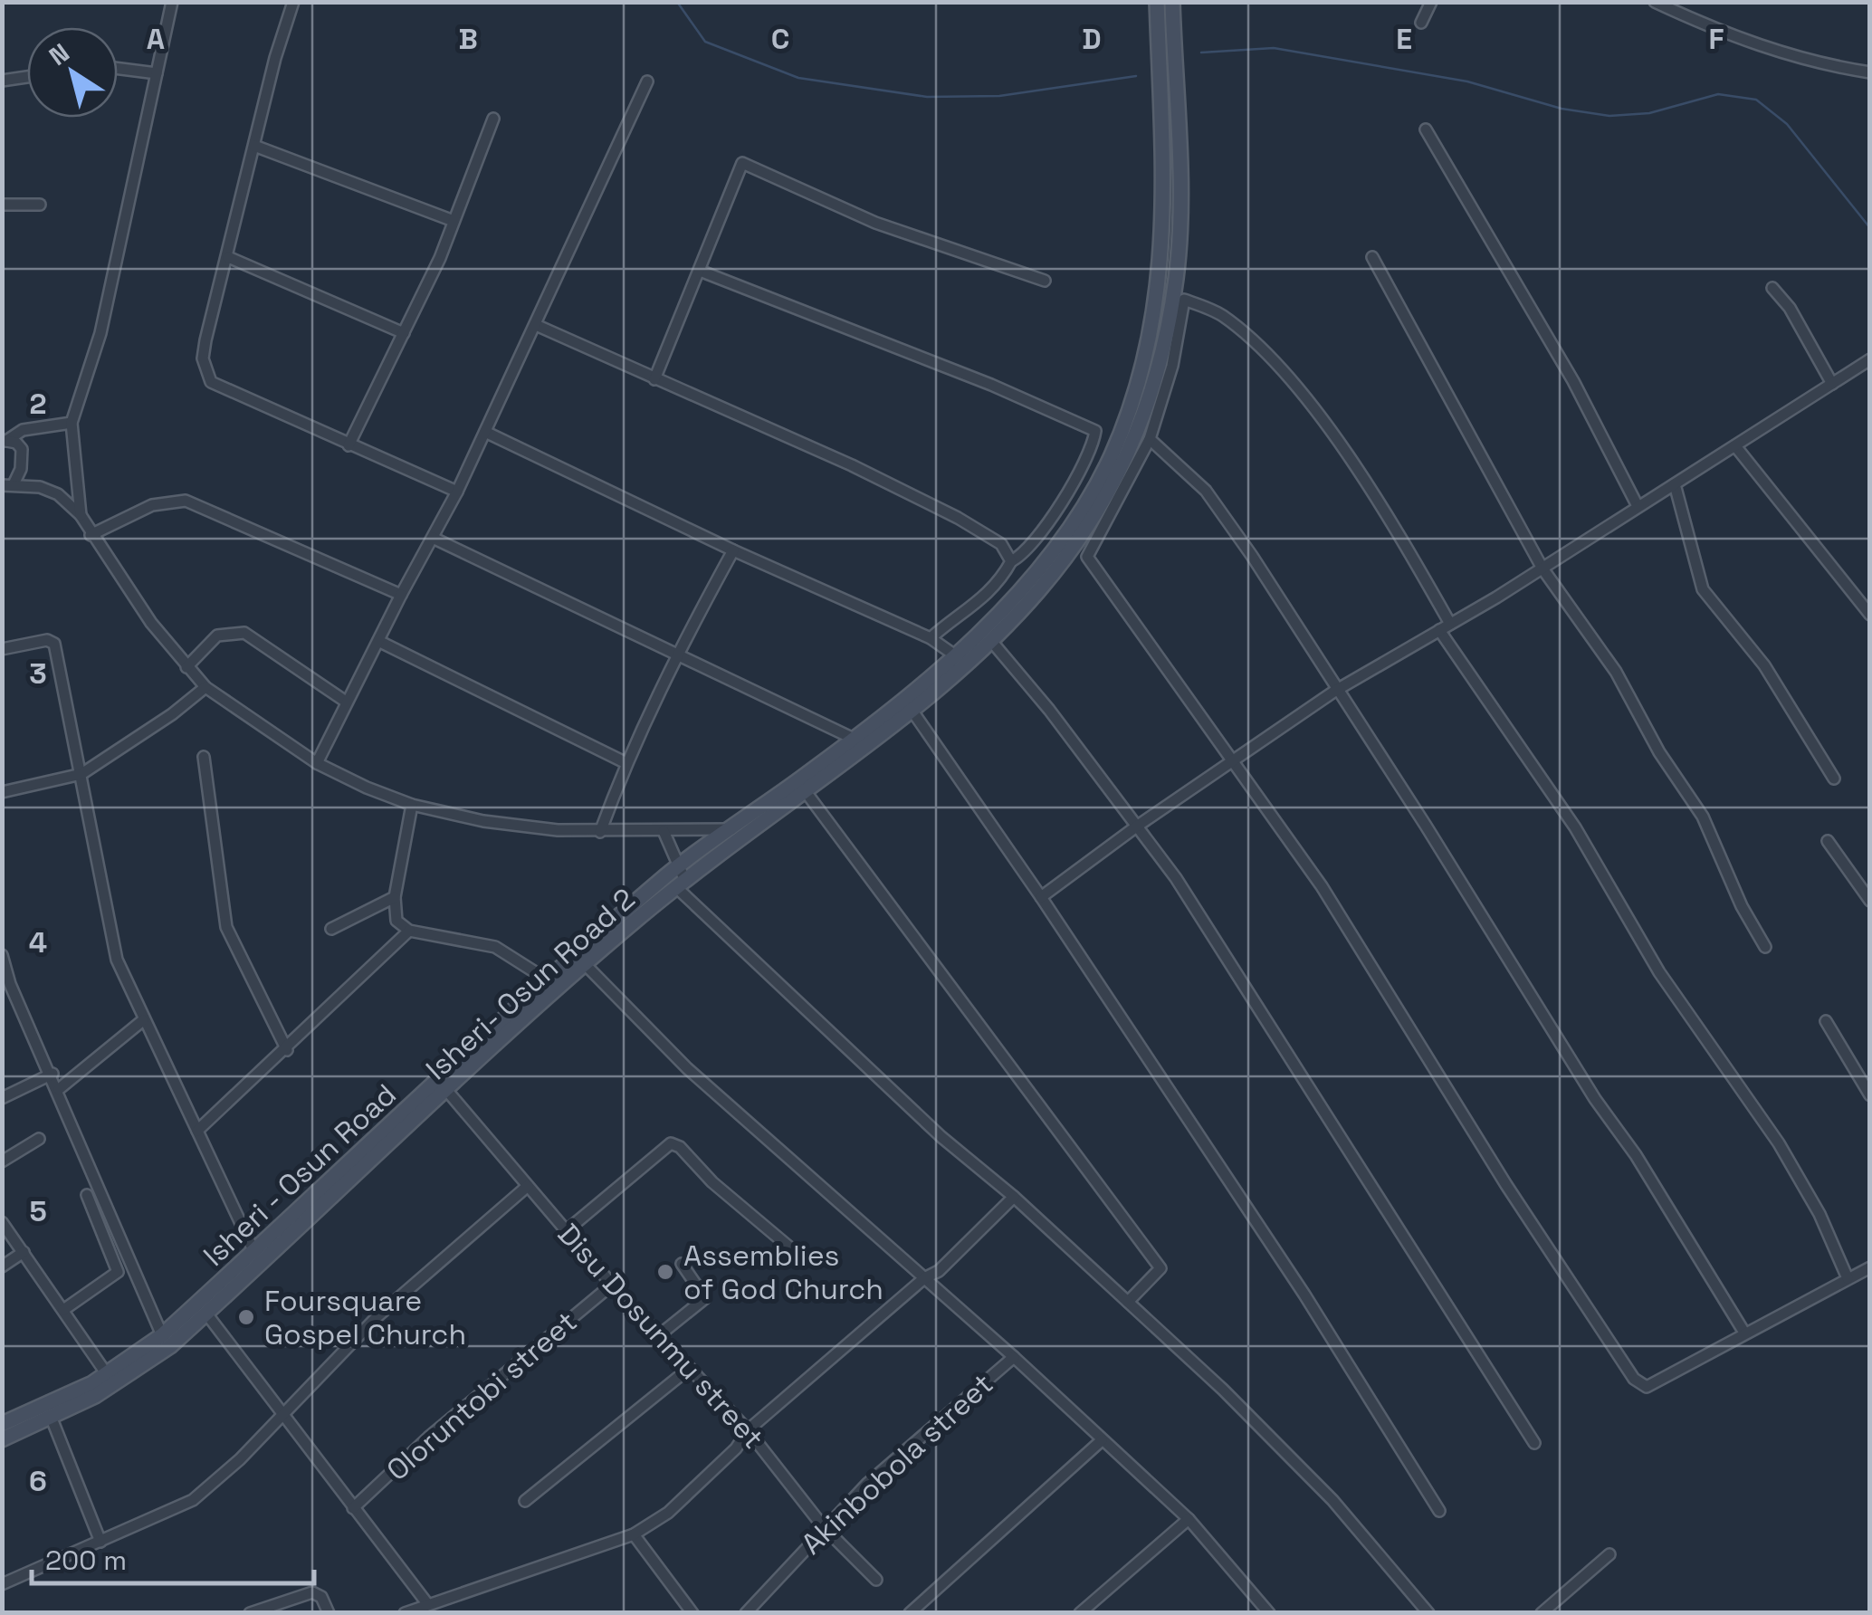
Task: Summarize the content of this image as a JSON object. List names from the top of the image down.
{
  "streets": {
    "main road": ["Isheri- Osun Road 2", "Isheri - Osun Road"],
    "street": ["Disu Dosunmu street", "Oloruntobi street", "Akinbobola street"]
  },
  "crossings": [
    ["Isheri- Osun Road 2", "Disu Dosunmu street"],
    ["Disu Dosunmu street", "Oloruntobi street"],
    ["Disu Dosunmu street", "Akinbobola street"]
  ],
  "places": ["Assemblies of God Church", "Foursquare Gospel Church"],
  "scale_bar": "200 m",
  "north": "top left",
  "grid": {
    "columns": [
      "A",
      "B",
      "C",
      "D",
      "E",
      "F"
    ],
    "rows": [
      "2",
      "3",
      "4",
      "5",
      "6"
    ]
  }
}
